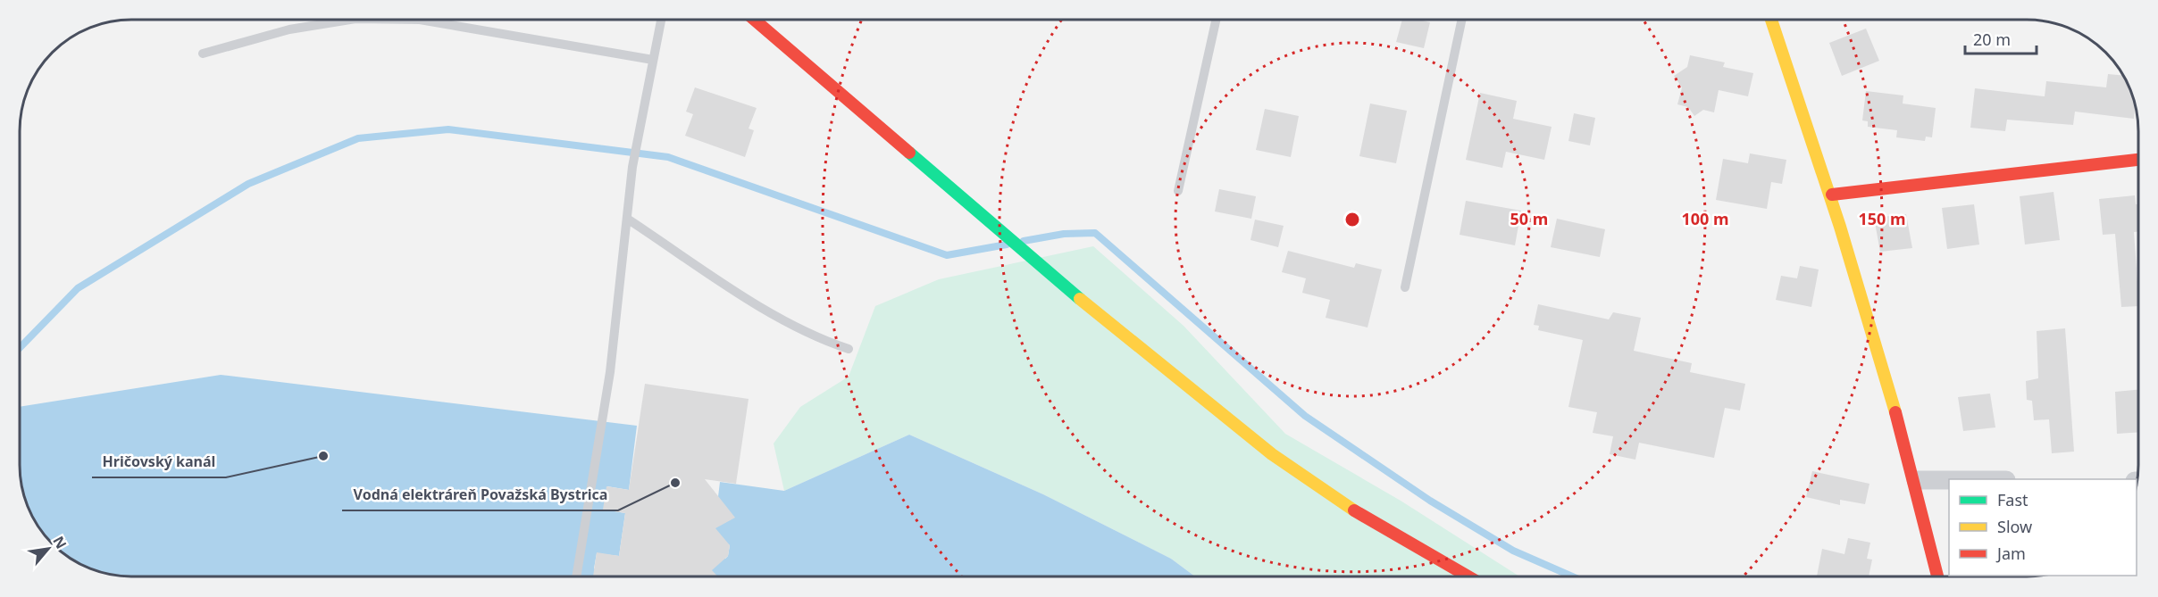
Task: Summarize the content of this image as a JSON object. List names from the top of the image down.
{
  "places": ["Hričovský kanál", "Vodná elektráreň Považská Bystrica"],
  "legend": ["Fast", "Slow", "Jam"],
  "scale_bar": "20 m",
  "north": "top right",
  "rings": ["50 m", "100 m", "150 m"]
}
